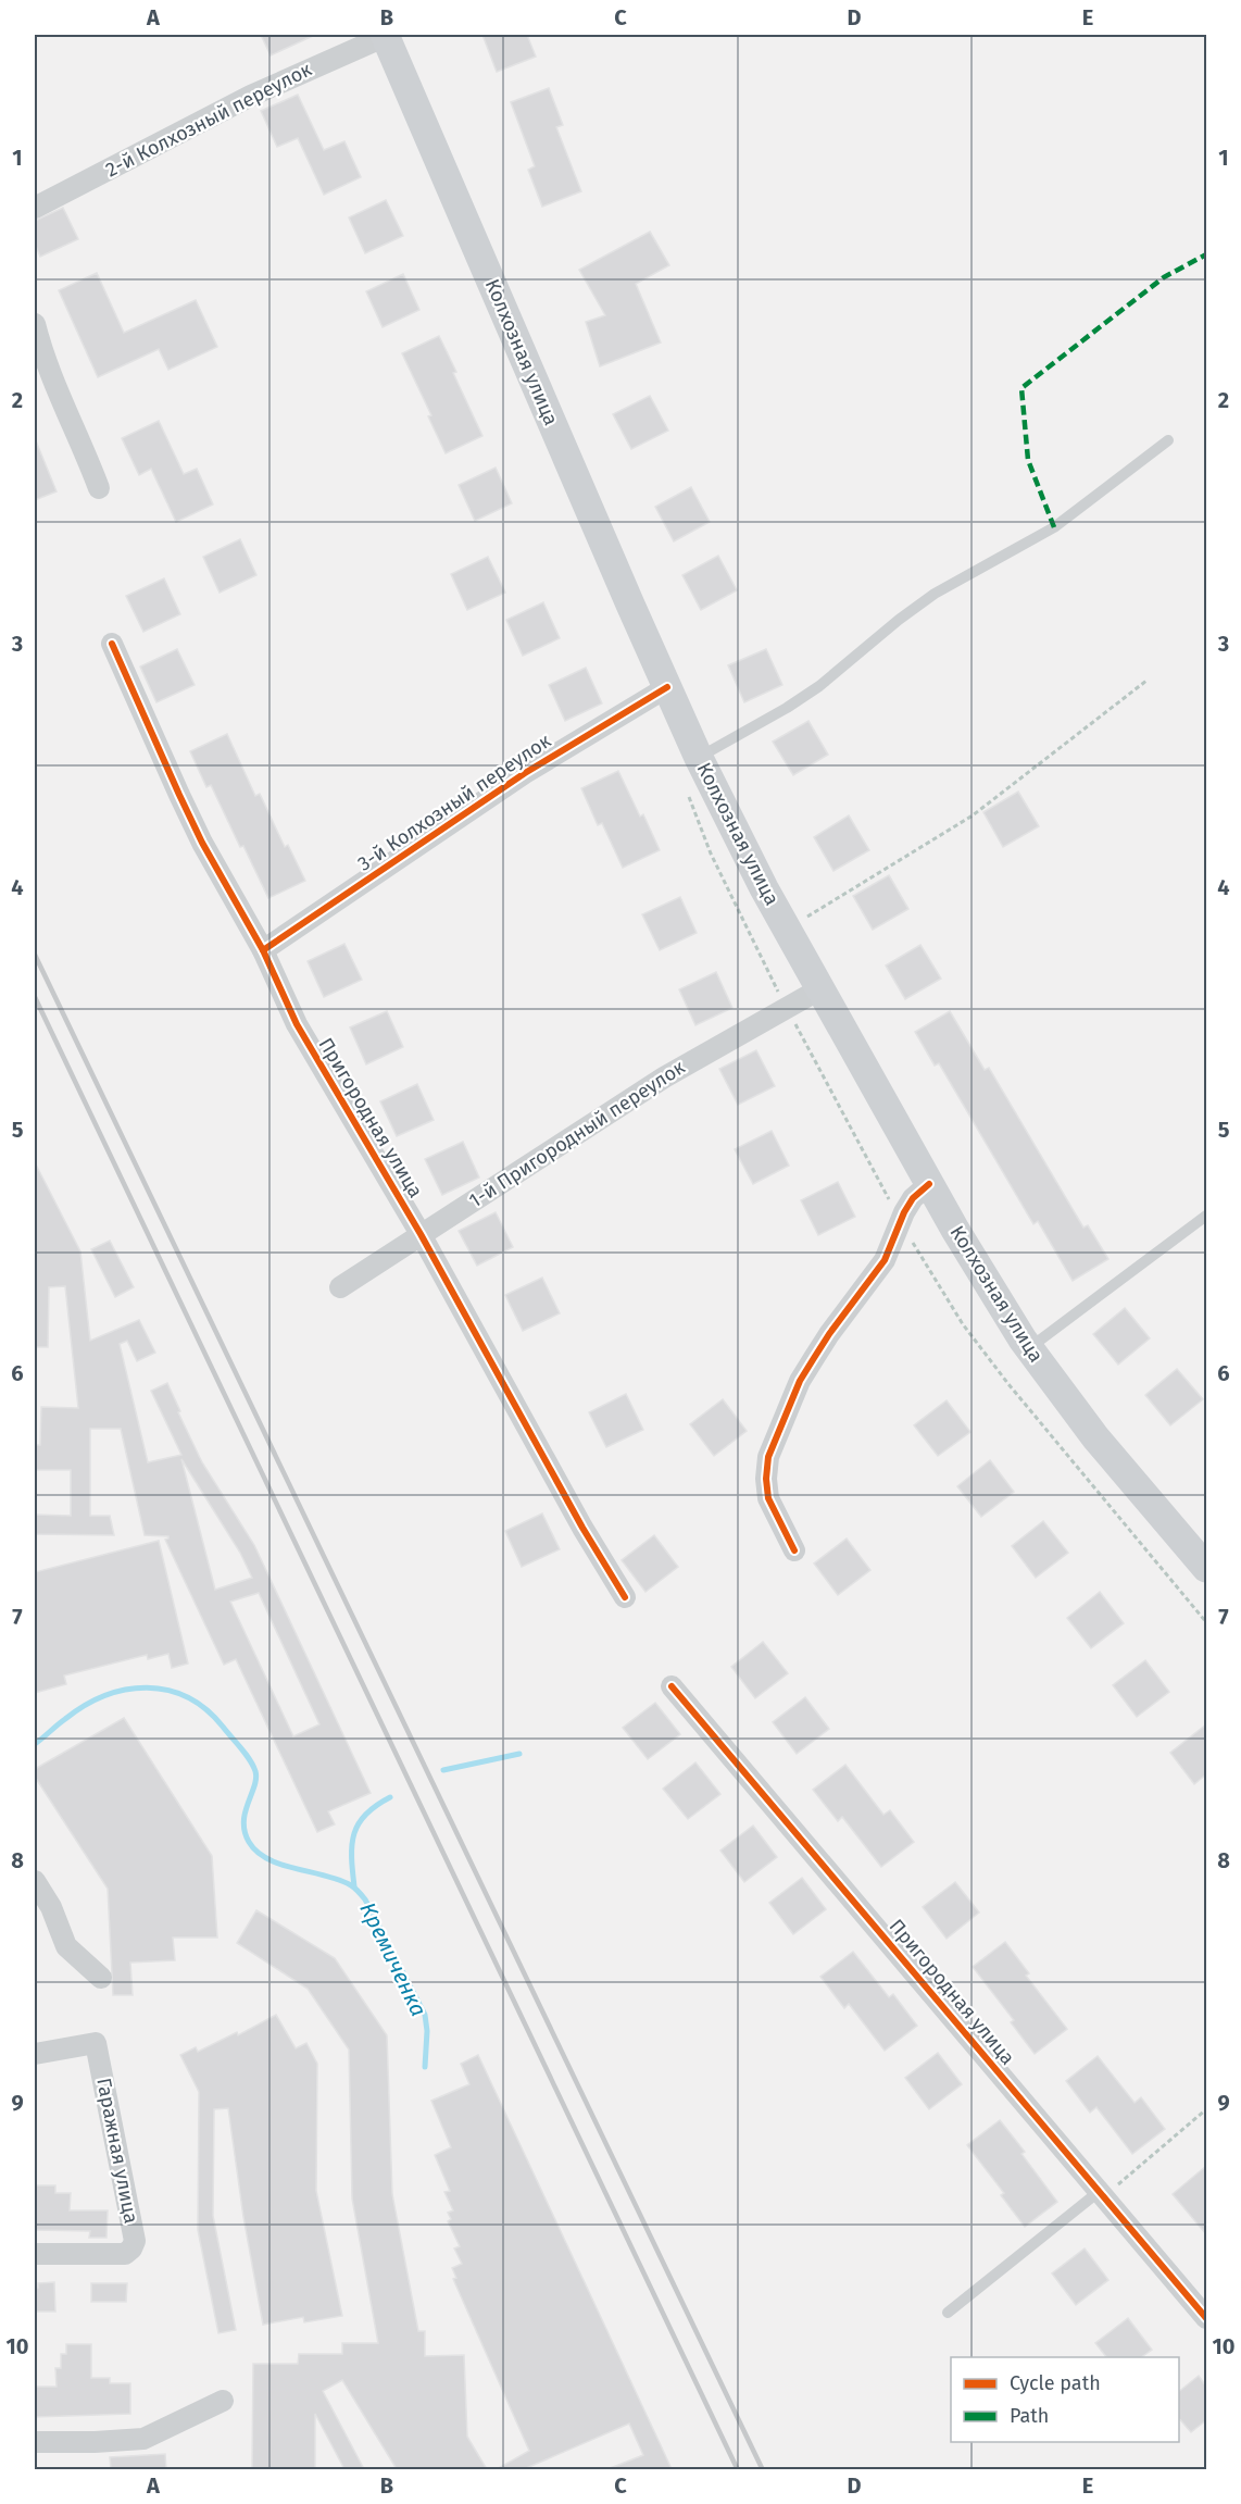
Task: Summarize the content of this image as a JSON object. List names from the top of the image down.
{
  "streets": {
    "main road": ["Колхозная улица"],
    "street": [
      "2-й Колхозный переулок",
      "3-й Колхозный переулок",
      "Пригородная улица",
      "1-й Пригородный переулок",
      "Гаражная улица"
    ]
  },
  "crossings": [
    ["2-й Колхозный переулок", "Колхозная улица"],
    ["Колхозная улица", "3-й Колхозный переулок"],
    ["Колхозная улица", "1-й Пригородный переулок"],
    ["3-й Колхозный переулок", "Пригородная улица"],
    ["Пригородная улица", "1-й Пригородный переулок"]
  ],
  "water": ["Кремиченка"],
  "legend": ["Cycle path", "Path"],
  "grid": {
    "columns": [
      "A",
      "B",
      "C",
      "D",
      "E"
    ],
    "rows": [
      "1",
      "2",
      "3",
      "4",
      "5",
      "6",
      "7",
      "8",
      "9",
      "10"
    ]
  }
}
